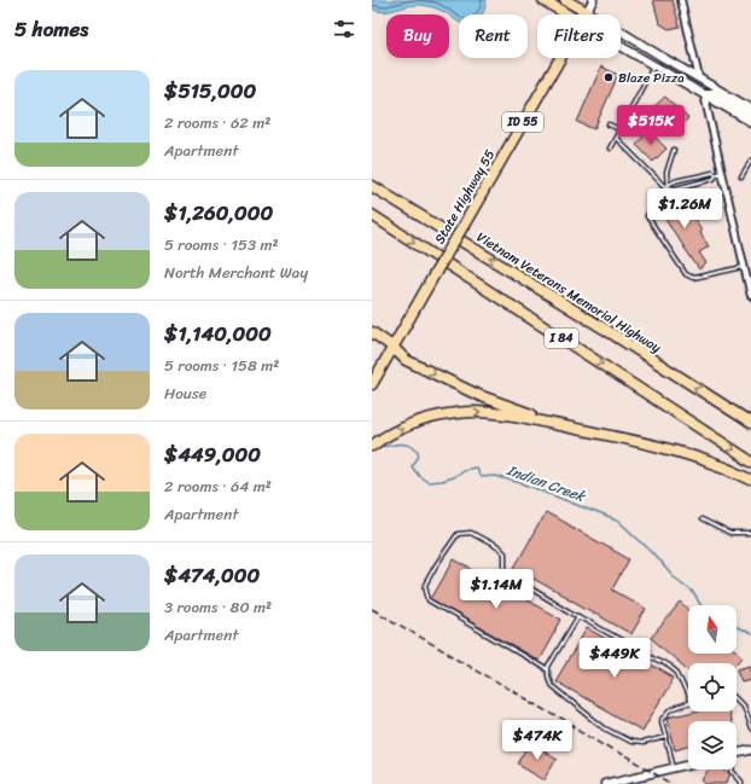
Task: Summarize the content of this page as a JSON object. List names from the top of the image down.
{
  "streets": {
    "highway": [
      "ID 55",
      "State Highway 55",
      "Vietnam Veterans Memorial Highway",
      "I 84"
    ]
  },
  "water": ["Indian Creek"],
  "places": ["Blaze Pizza"],
  "north": "top",
  "page": {
    "heading": "5 homes",
    "chip": ["Buy", "Rent", "Filters"],
    "list": [
      {
        "name": "$515,000",
        "note": "2 rooms · 62 m² · Apartment"
      },
      {
        "name": "$1,260,000",
        "note": "5 rooms · 153 m² · North Merchant Way"
      },
      {
        "name": "$1,140,000",
        "note": "5 rooms · 158 m² · House"
      },
      {
        "name": "$449,000",
        "note": "2 rooms · 64 m² · Apartment"
      },
      {
        "name": "$474,000",
        "note": "3 rooms · 80 m² · Apartment"
      }
    ],
    "price": [
      "$515K",
      "$1.26M",
      "$1.14M",
      "$449K",
      "$474K"
    ]
  }
}
